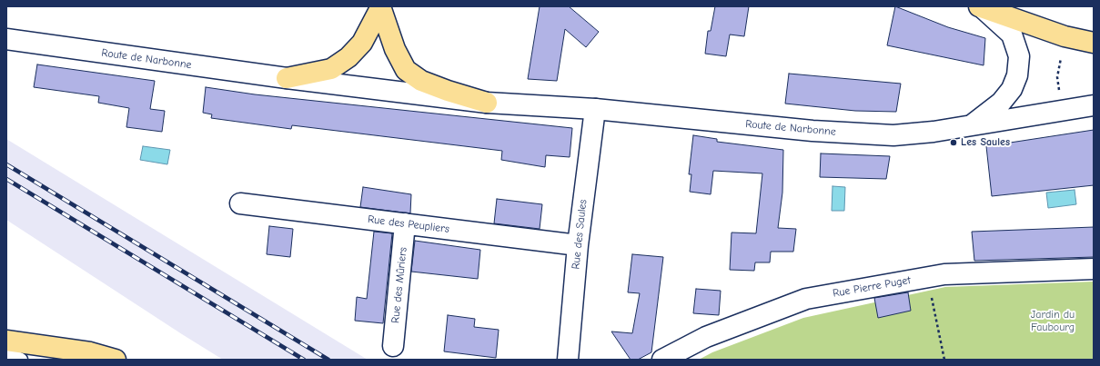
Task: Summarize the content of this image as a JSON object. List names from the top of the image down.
{
  "streets": {
    "main road": [
      "Route de Narbonne",
      "Rue des Peupliers",
      "Rue des Saules",
      "Rue des Mûriers",
      "Rue Pierre Puget"
    ]
  },
  "crossings": [
    ["Route de Narbonne", "Rue des Saules"],
    ["Rue des Peupliers", "Rue des Saules"],
    ["Rue des Peupliers", "Rue des Mûriers"]
  ],
  "parks": ["Jardin du Faubourg"],
  "places": ["Les Saules"]
}
